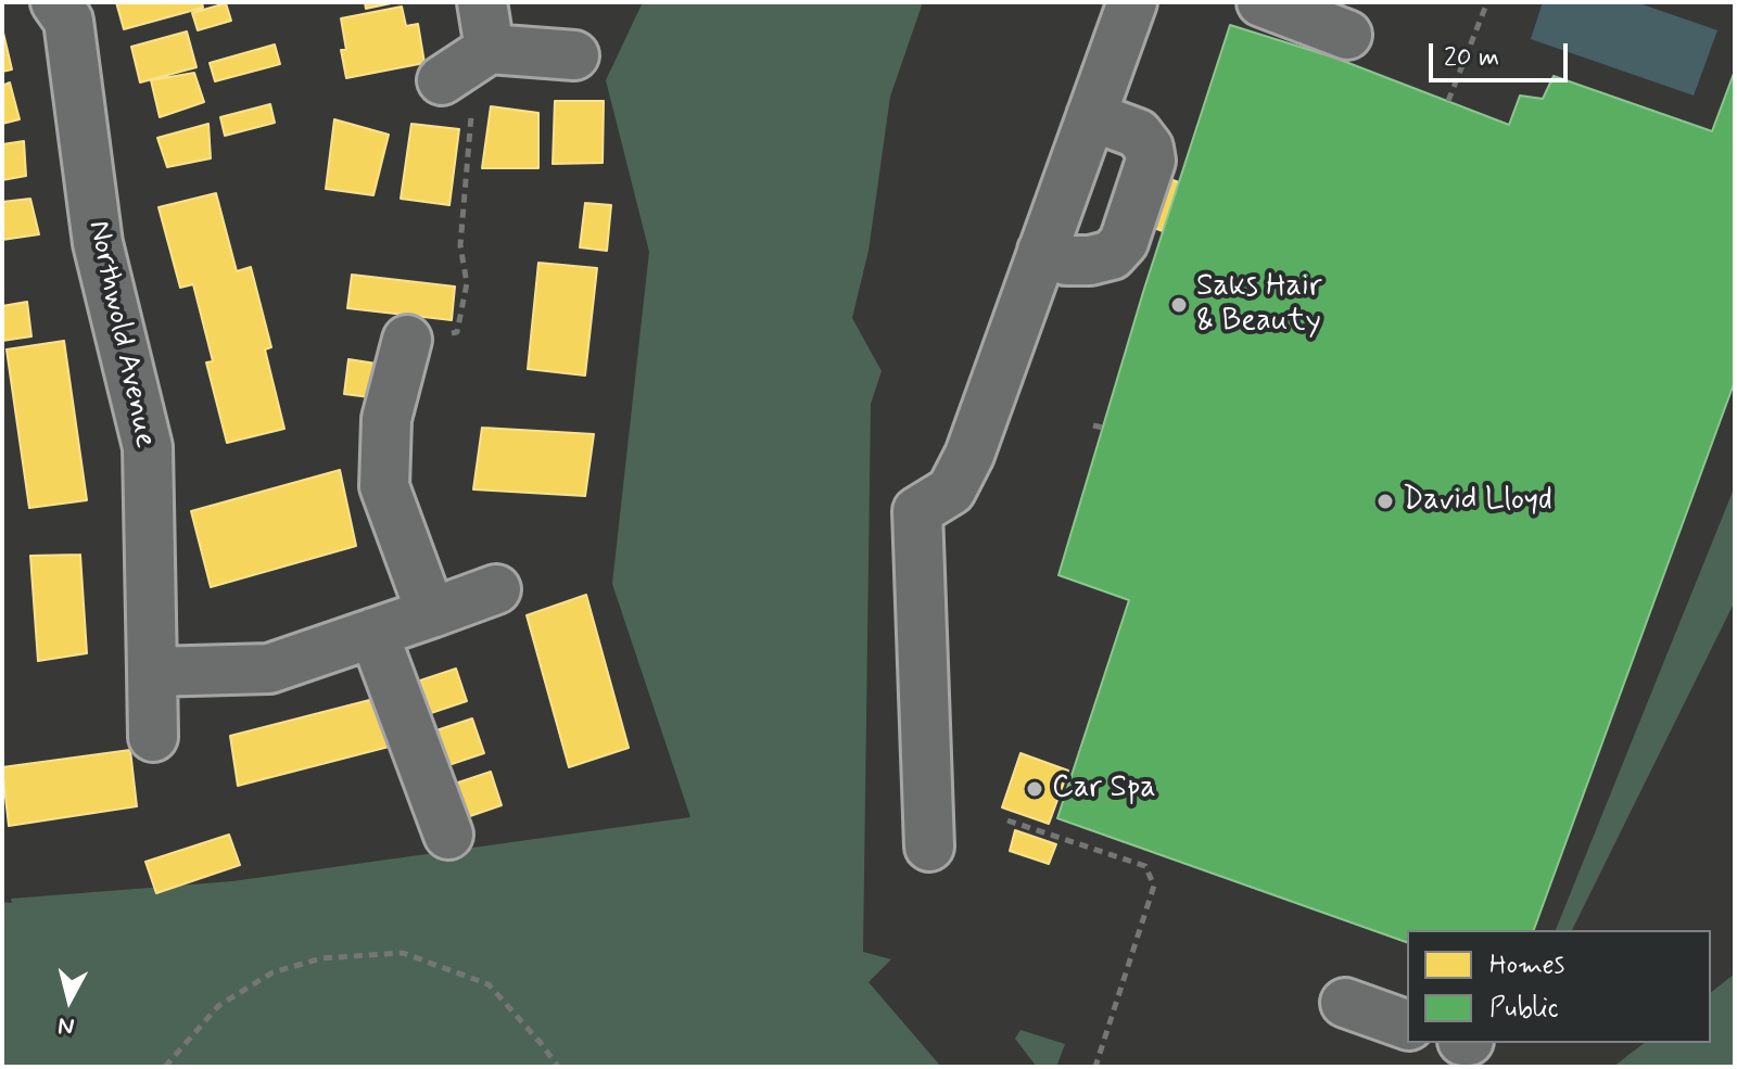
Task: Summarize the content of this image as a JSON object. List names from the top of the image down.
{
  "streets": {
    "street": ["Northwold Avenue"]
  },
  "places": ["Saks Hair & Beauty", "David Lloyd", "Car Spa"],
  "legend": ["Homes", "Public"],
  "scale_bar": "20 m",
  "north": "bottom"
}
